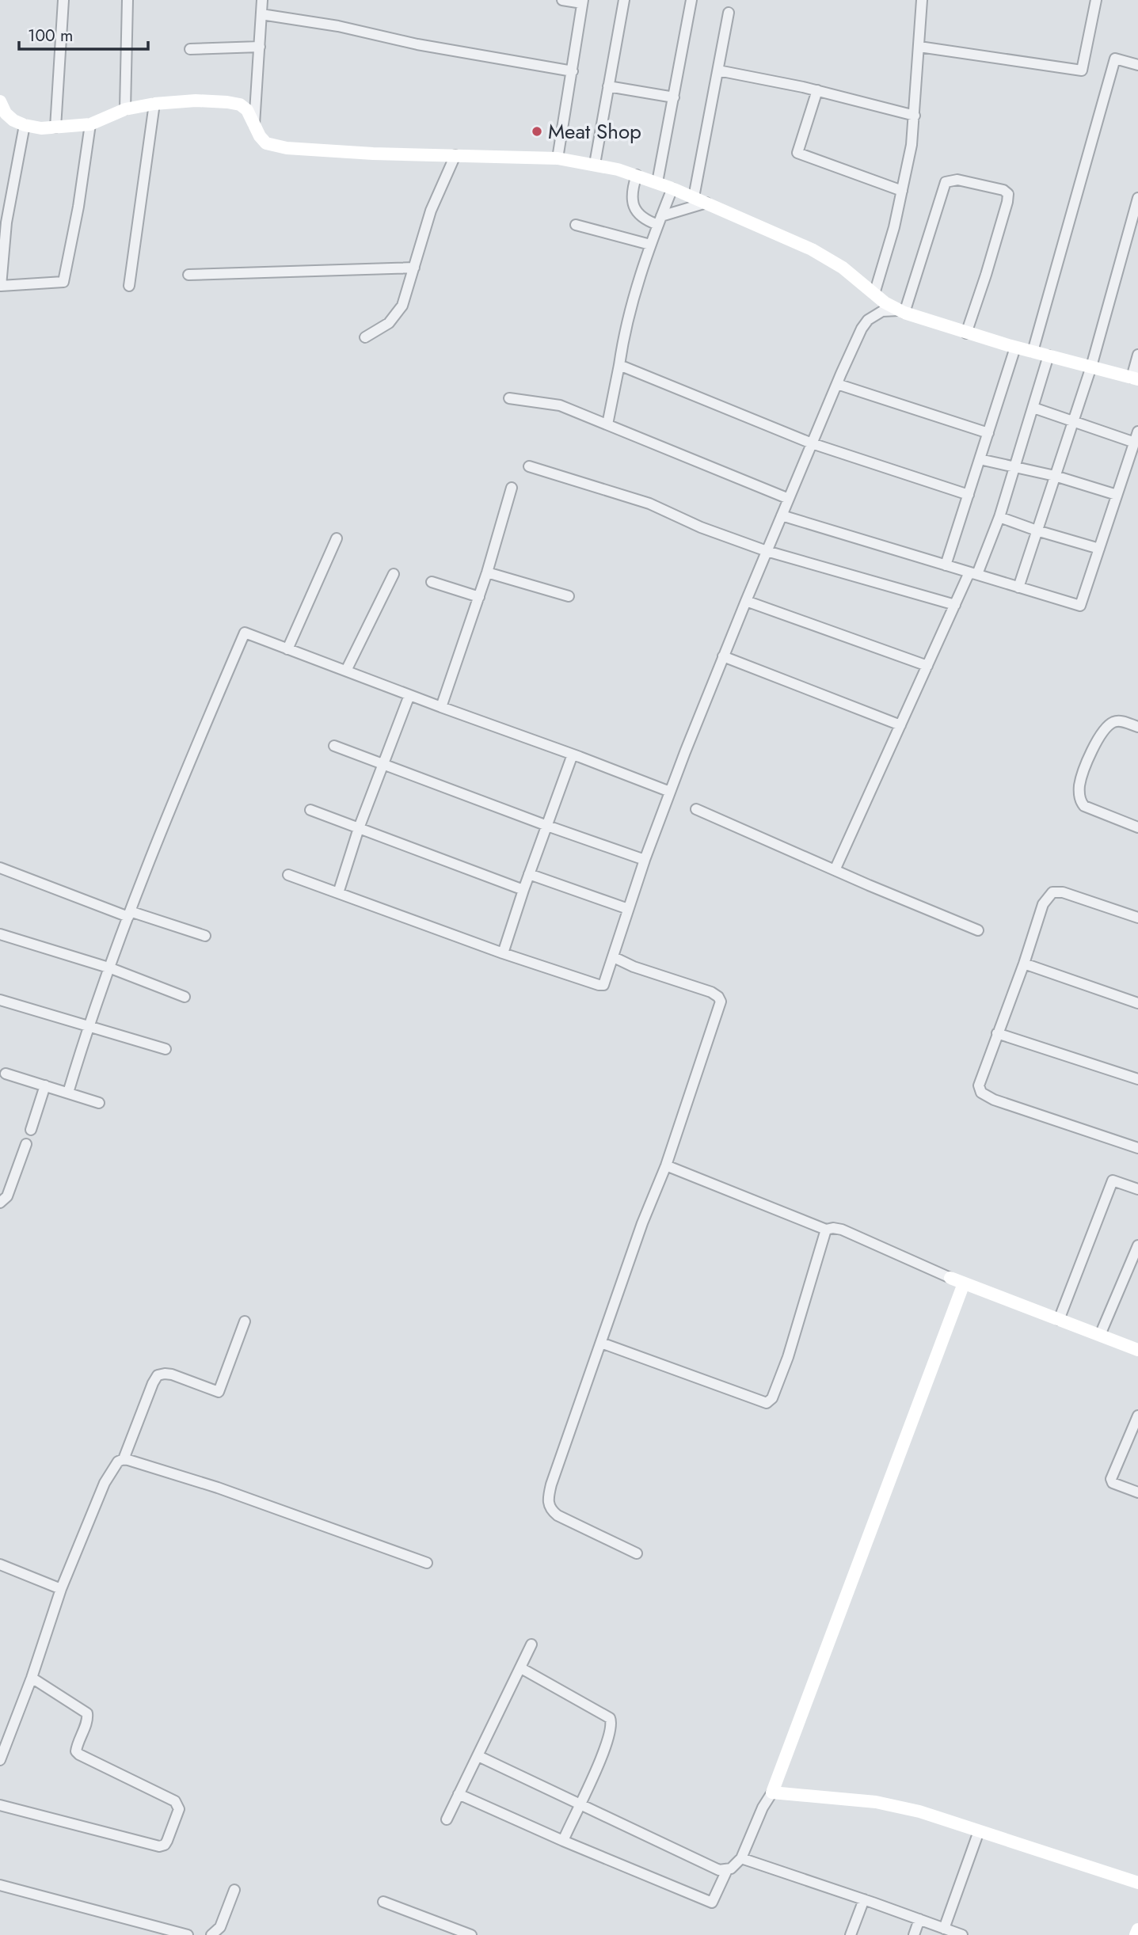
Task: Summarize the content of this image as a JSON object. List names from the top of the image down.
{
  "places": ["Meat Shop"],
  "scale_bar": "100 m"
}
